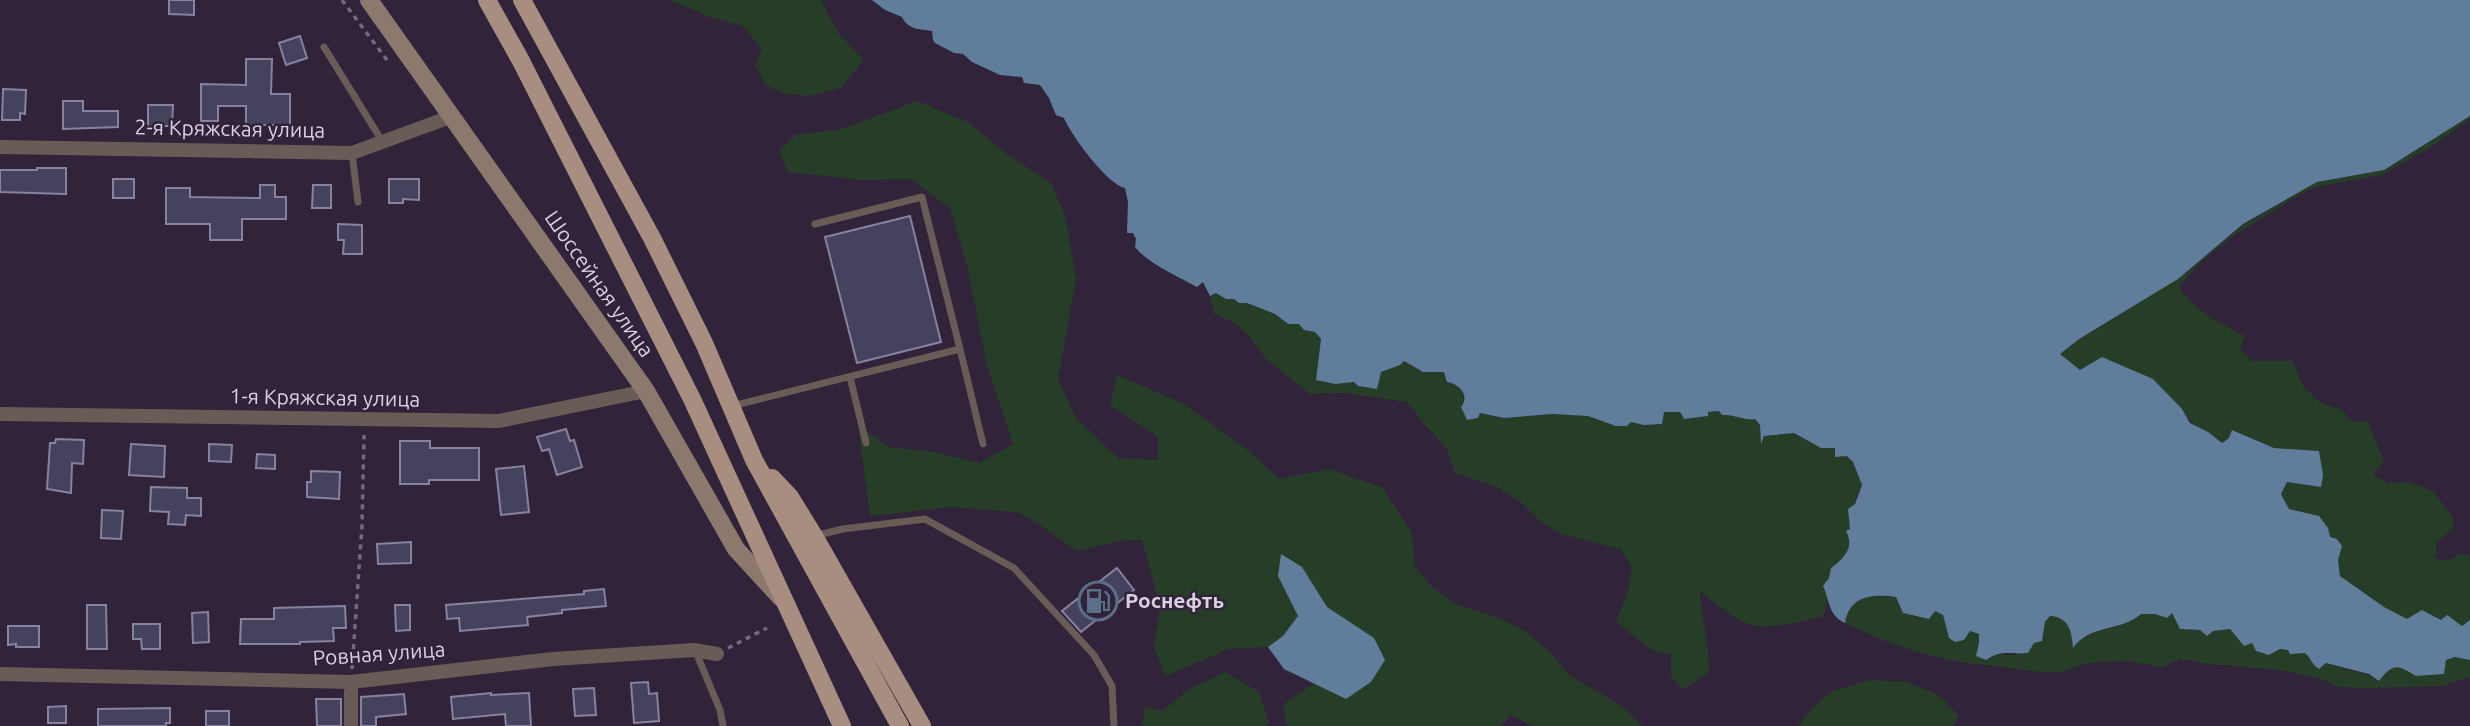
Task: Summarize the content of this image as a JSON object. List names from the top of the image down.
{
  "streets": {
    "main road": ["Шоссейная улица"],
    "street": ["2-я Кряжская улица", "1-я Кряжская улица", "Ровная улица"]
  },
  "crossings": [
    ["2-я Кряжская улица", "Шоссейная улица"],
    ["Шоссейная улица", "1-я Кряжская улица"]
  ],
  "places": {
    "fuel station": ["Роснефть"]
  }
}
